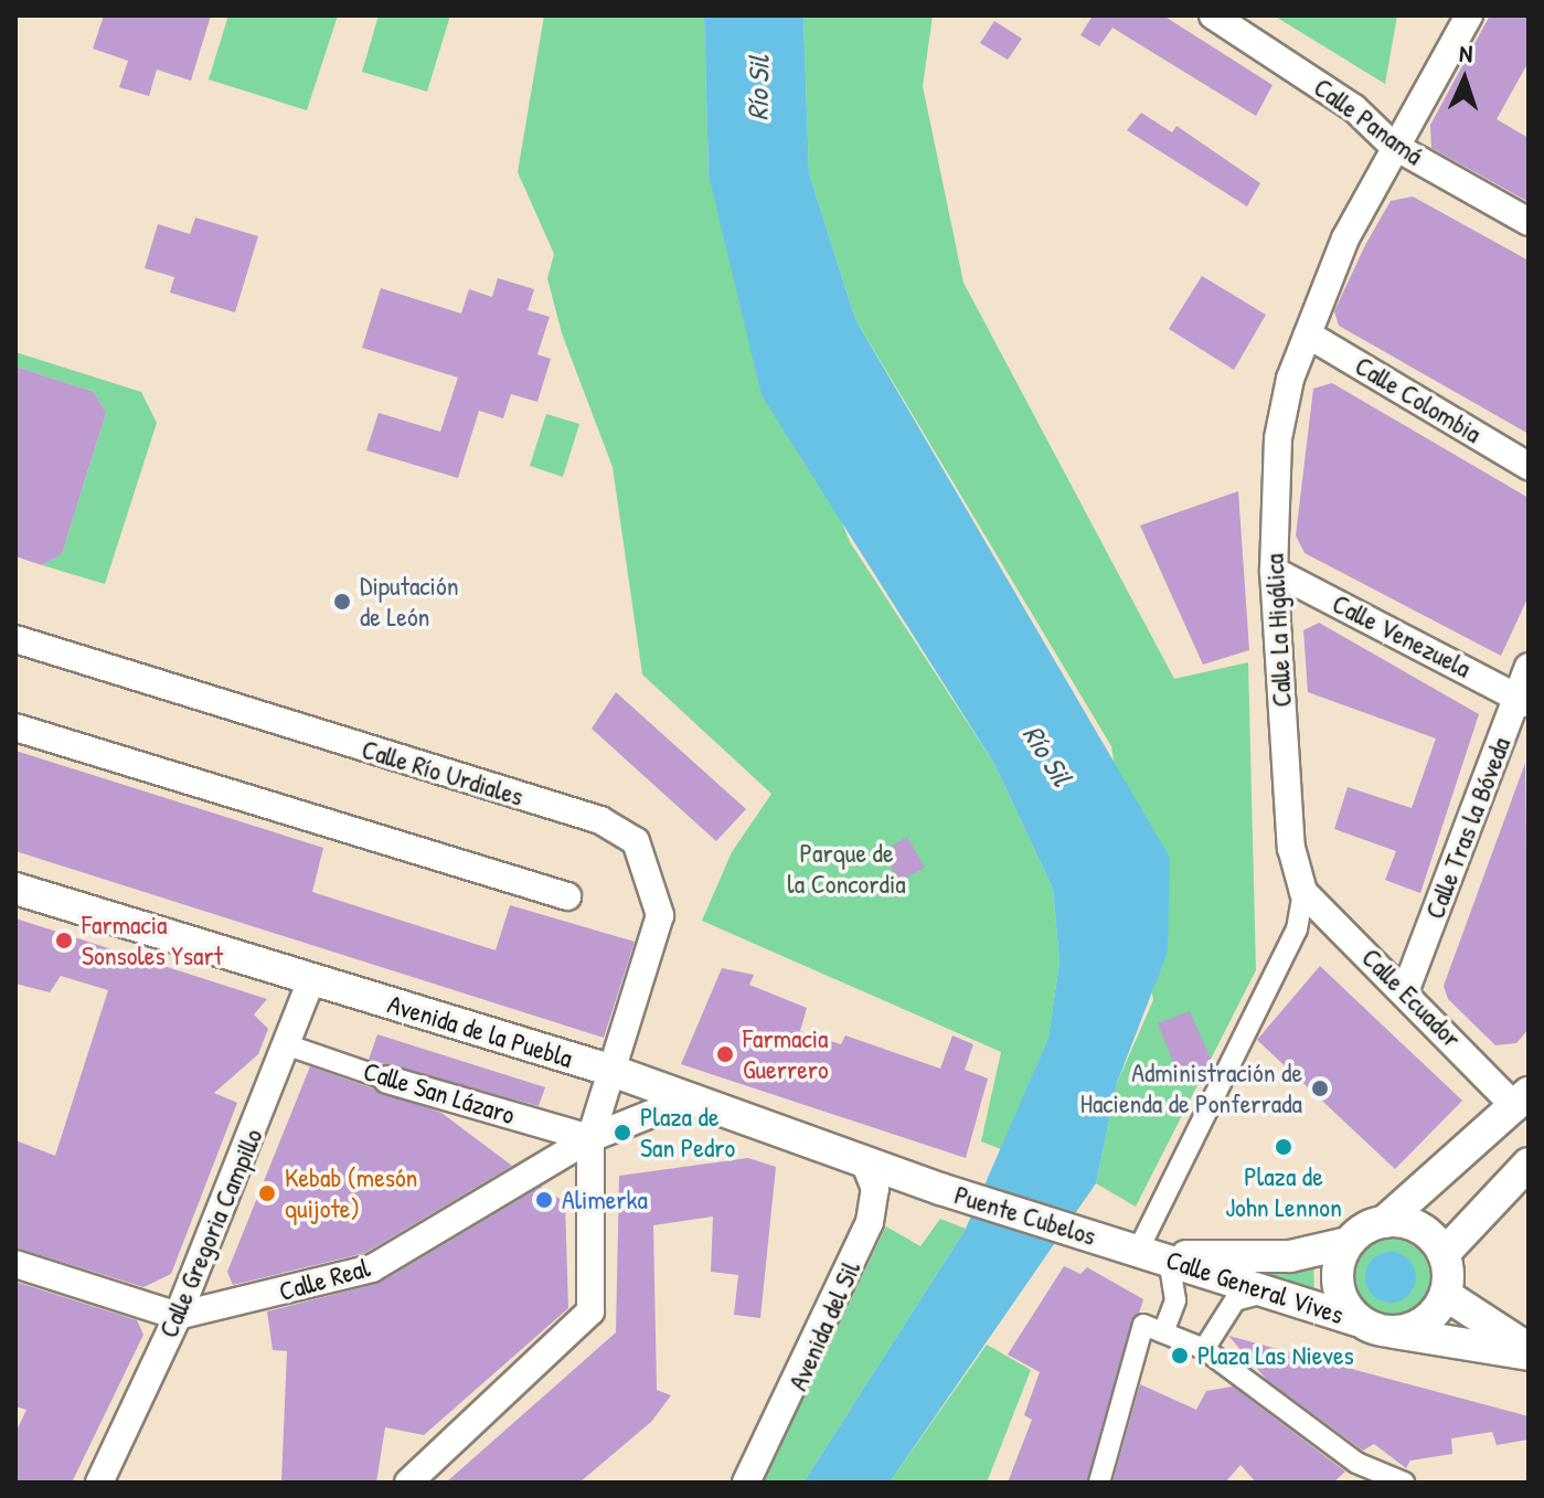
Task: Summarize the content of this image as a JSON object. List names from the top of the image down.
{
  "streets": {
    "street": [
      "Calle Panamá",
      "Calle Colombia",
      "Calle La Higálica",
      "Calle Venezuela",
      "Calle Río Urdiales",
      "Calle Tras la Bóveda",
      "Calle Ecuador",
      "Avenida de la Puebla",
      "Calle San Lázaro",
      "Puente Cubelos",
      "Calle Gregoria Campillo",
      "Calle Real",
      "Calle General Vives",
      "Avenida del Sil"
    ]
  },
  "crossings": [
    ["Calle Panamá", "Calle La Higálica"],
    ["Calle Colombia", "Calle La Higálica"],
    ["Calle La Higálica", "Calle Venezuela"],
    ["Calle La Higálica", "Calle Ecuador"],
    ["Calle La Higálica", "Puente Cubelos"],
    ["Calle La Higálica", "Calle General Vives"],
    ["Calle Venezuela", "Calle Tras la Bóveda"],
    ["Calle Río Urdiales", "Avenida de la Puebla"],
    ["Calle Tras la Bóveda", "Calle Ecuador"],
    ["Avenida de la Puebla", "Puente Cubelos"],
    ["Avenida de la Puebla", "Calle Gregoria Campillo"],
    ["Avenida de la Puebla", "Avenida del Sil"],
    ["Calle San Lázaro", "Calle Gregoria Campillo"],
    ["Calle San Lázaro", "Calle Real"],
    ["Puente Cubelos", "Calle General Vives"],
    ["Calle Gregoria Campillo", "Calle Real"]
  ],
  "water": ["Río Sil"],
  "parks": ["Parque de la Concordia"],
  "places": [
    "Diputación de León",
    "Farmacia Sonsoles Ysart",
    "Farmacia Guerrero",
    "Administración de Hacienda de Ponferrada",
    "Plaza de San Pedro",
    "Plaza de John Lennon",
    "Kebab (mesón quijote)",
    "Alimerka",
    "Plaza Las Nieves"
  ],
  "north": "top"
}
